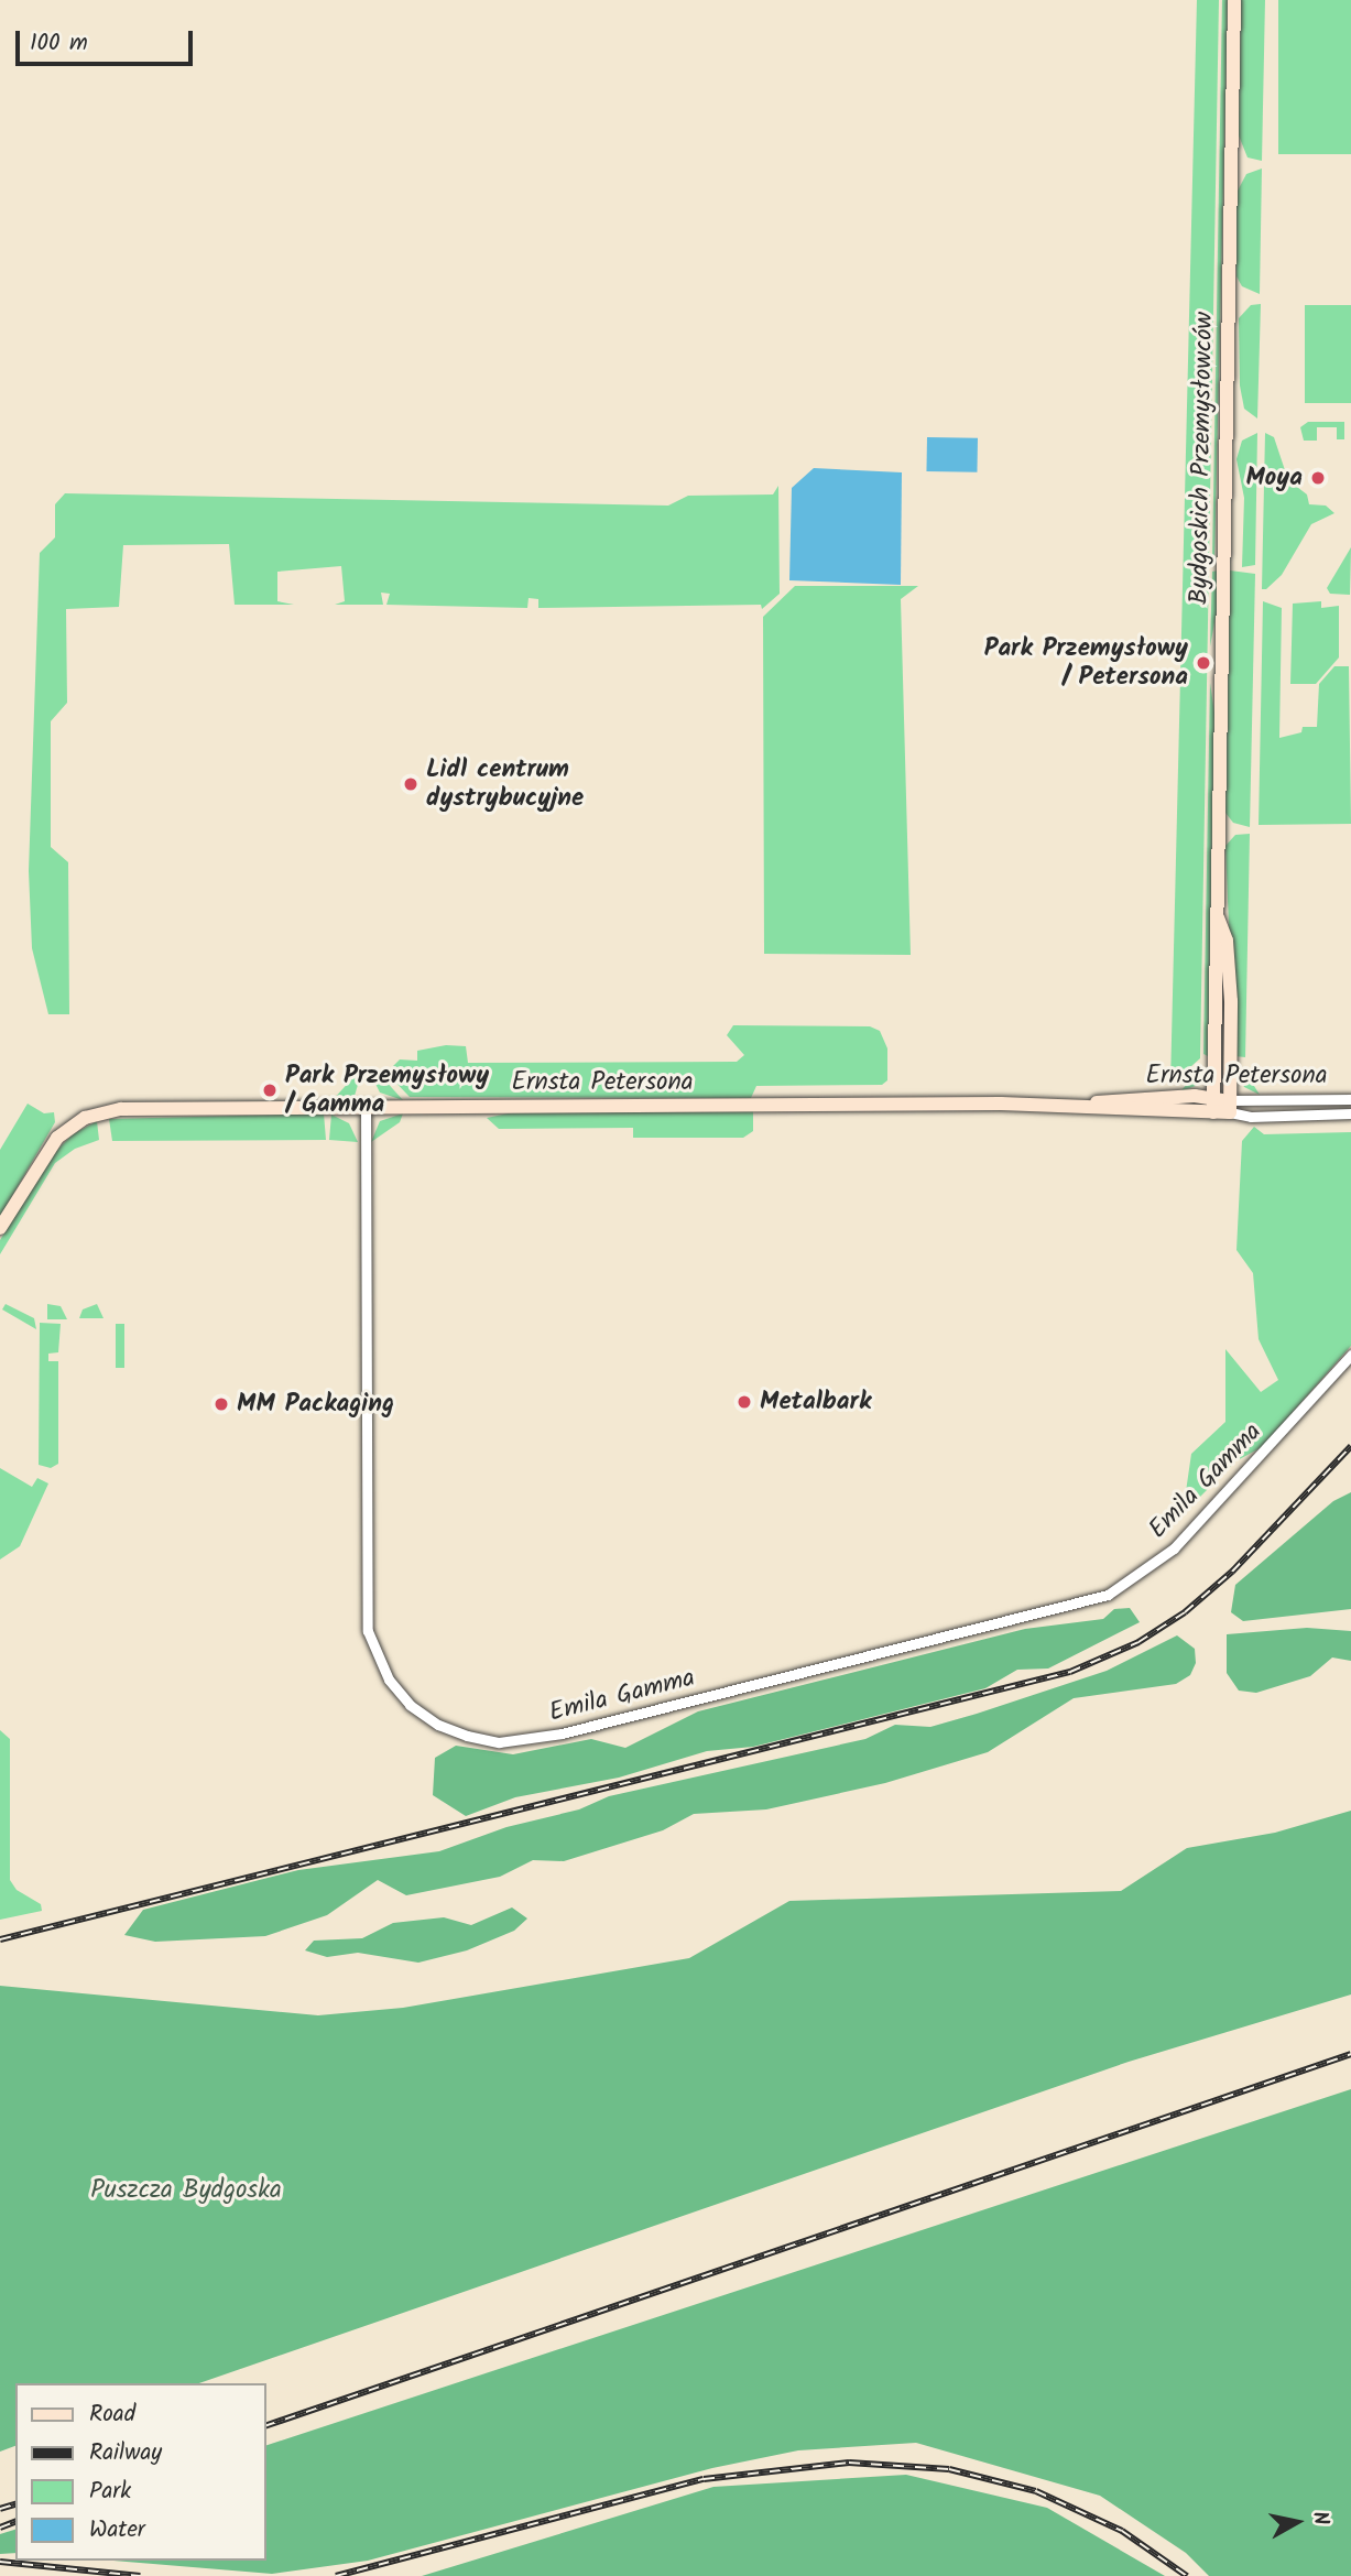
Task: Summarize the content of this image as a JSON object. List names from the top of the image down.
{
  "streets": {
    "street": ["Bydgoskich Przemysłowców", "Ernsta Petersona", "Emila Gamma"]
  },
  "crossings": [
    ["Bydgoskich Przemysłowców", "Ernsta Petersona"],
    ["Ernsta Petersona", "Emila Gamma"]
  ],
  "parks": ["Puszcza Bydgoska"],
  "places": [
    "Moya",
    "Park Przemysłowy / Petersona",
    "Lidl centrum dystrybucyjne",
    "Park Przemysłowy / Gamma",
    "Metalbark",
    "MM Packaging"
  ],
  "legend": [
    "Road",
    "Railway",
    "Park",
    "Water"
  ],
  "scale_bar": "100 m",
  "north": "right"
}
